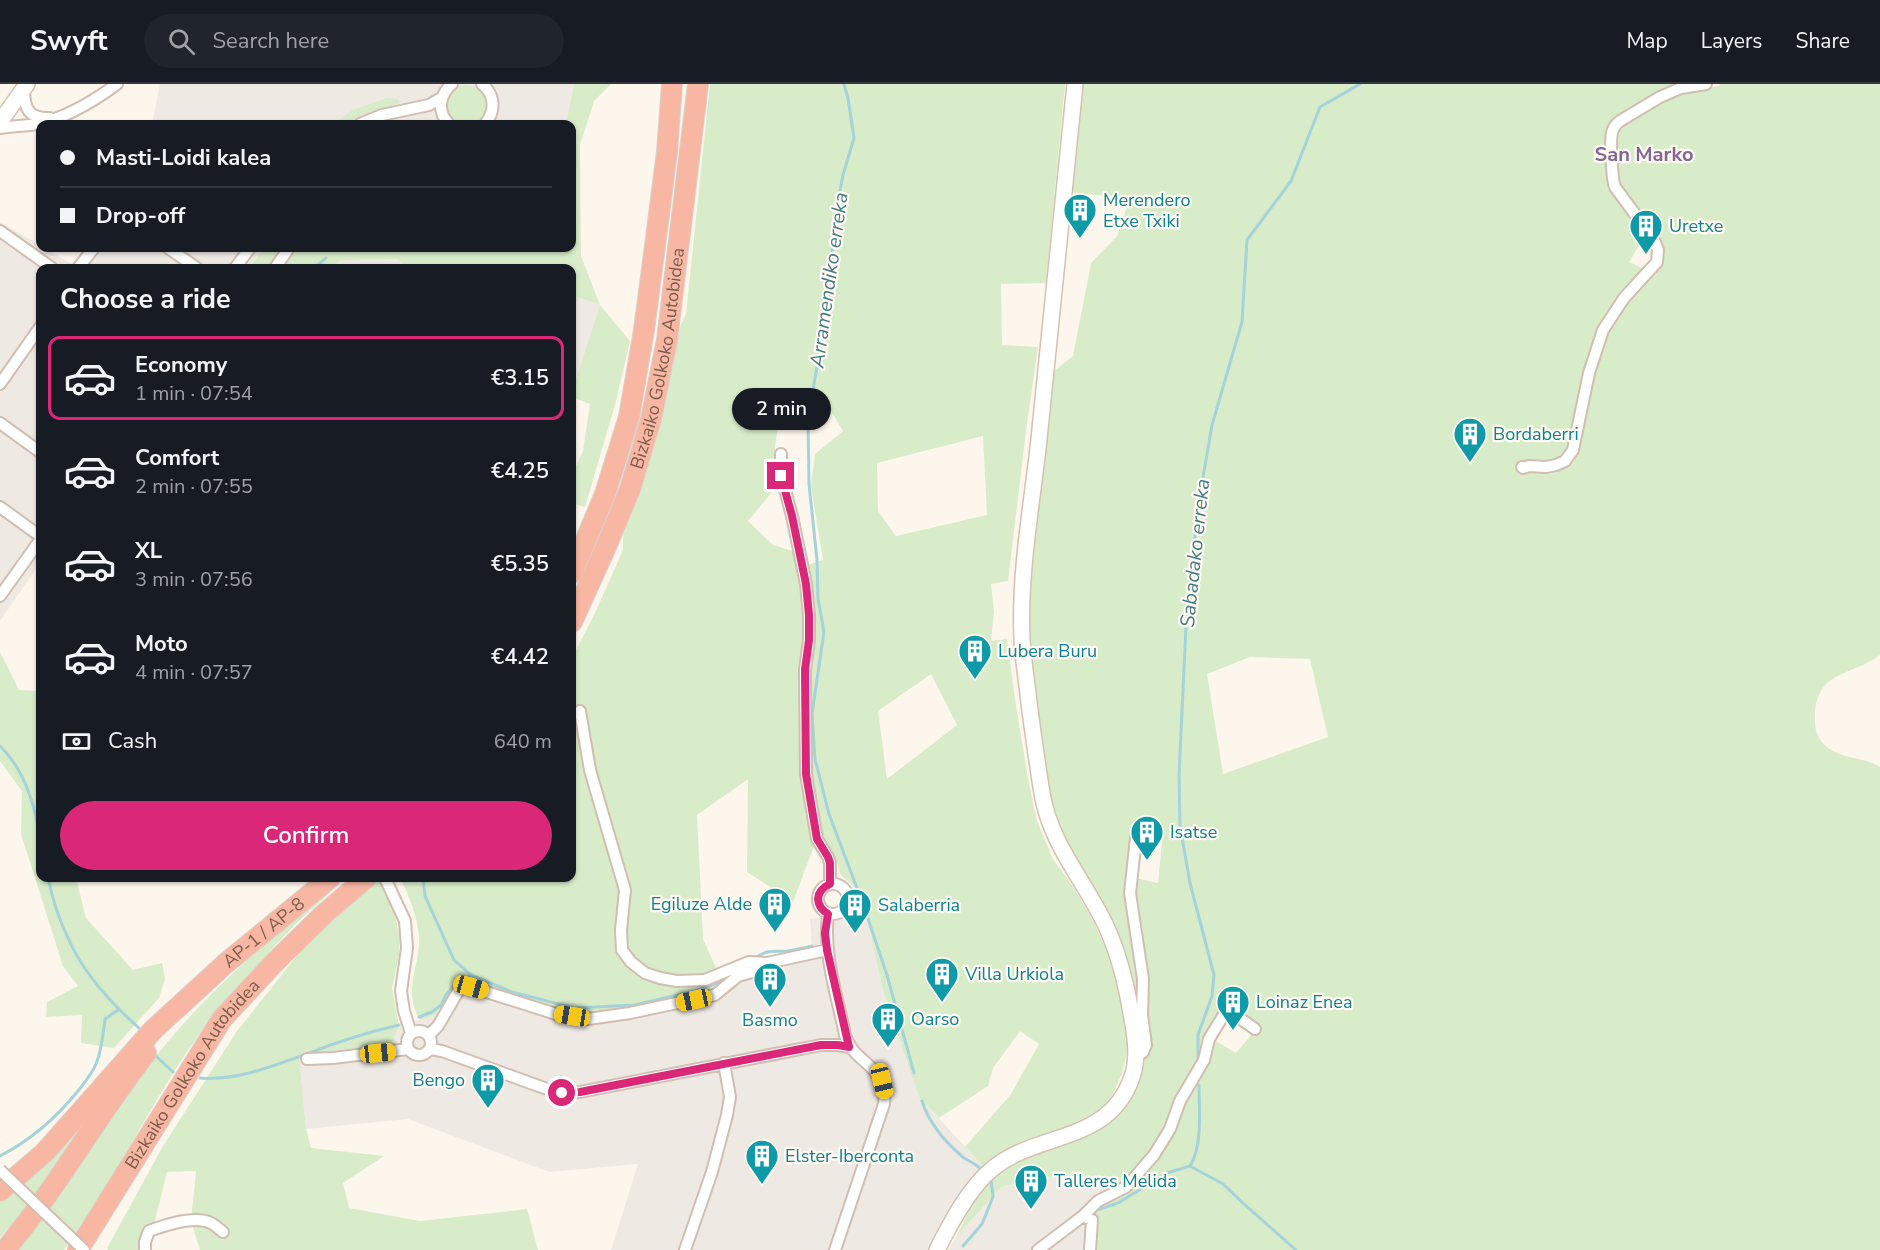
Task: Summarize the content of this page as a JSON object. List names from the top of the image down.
{
  "streets": {
    "highway": ["Bizkaiko Golkoko Autobidea", "AP-1 / AP-8"]
  },
  "crossings": [
    ["Bizkaiko Golkoko Autobidea", "AP-1 / AP-8"]
  ],
  "districts": ["San Marko"],
  "water": ["Arramendiko erreka", "Sabadako erreka"],
  "places": {
    "building": [
      "Merendero Etxe Txiki",
      "Uretxe",
      "Bordaberri",
      "Lubera Buru",
      "Isatse",
      "Egiluze Alde",
      "Salaberria",
      "Villa Urkiola",
      "Basmo",
      "Loinaz Enea",
      "Oarso",
      "Bengo",
      "Elster-Iberconta",
      "Talleres Melida"
    ]
  },
  "page": {
    "header": "Swyft",
    "search": "Search here",
    "nav": ["Map", "Layers", "Share"],
    "banner": ["Masti-Loidi kalea", "Drop-off"],
    "heading": "Choose a ride",
    "list": [
      {
        "name": "Economy",
        "note": "1 min · 07:54",
        "value": "€3.15"
      },
      {
        "name": "Comfort",
        "note": "2 min · 07:55",
        "value": "€4.25"
      },
      {
        "name": "XL",
        "note": "3 min · 07:56",
        "value": "€5.35"
      },
      {
        "name": "Moto",
        "note": "4 min · 07:57",
        "value": "€4.42"
      }
    ],
    "bubble": "2 min",
    "pay": ["Cash", "640 m"],
    "buttons": "Confirm"
  }
}
